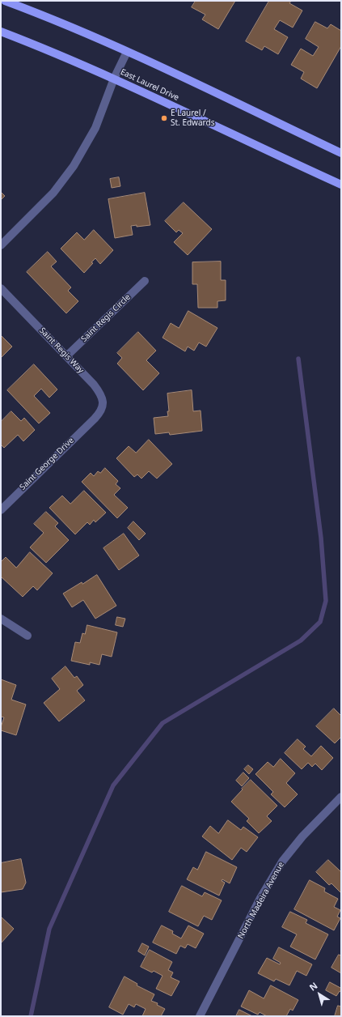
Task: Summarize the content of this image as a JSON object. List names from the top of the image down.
{
  "streets": {
    "main road": ["East Laurel Drive"],
    "street": [
      "Saint Regis Circle",
      "Saint Regis Way",
      "Saint George Drive",
      "North Madeira Avenue"
    ]
  },
  "crossings": [
    ["Saint Regis Circle", "Saint Regis Way"],
    ["Saint Regis Way", "Saint George Drive"]
  ],
  "places": ["E Laurel / St. Edwards"],
  "north": "top left"
}
